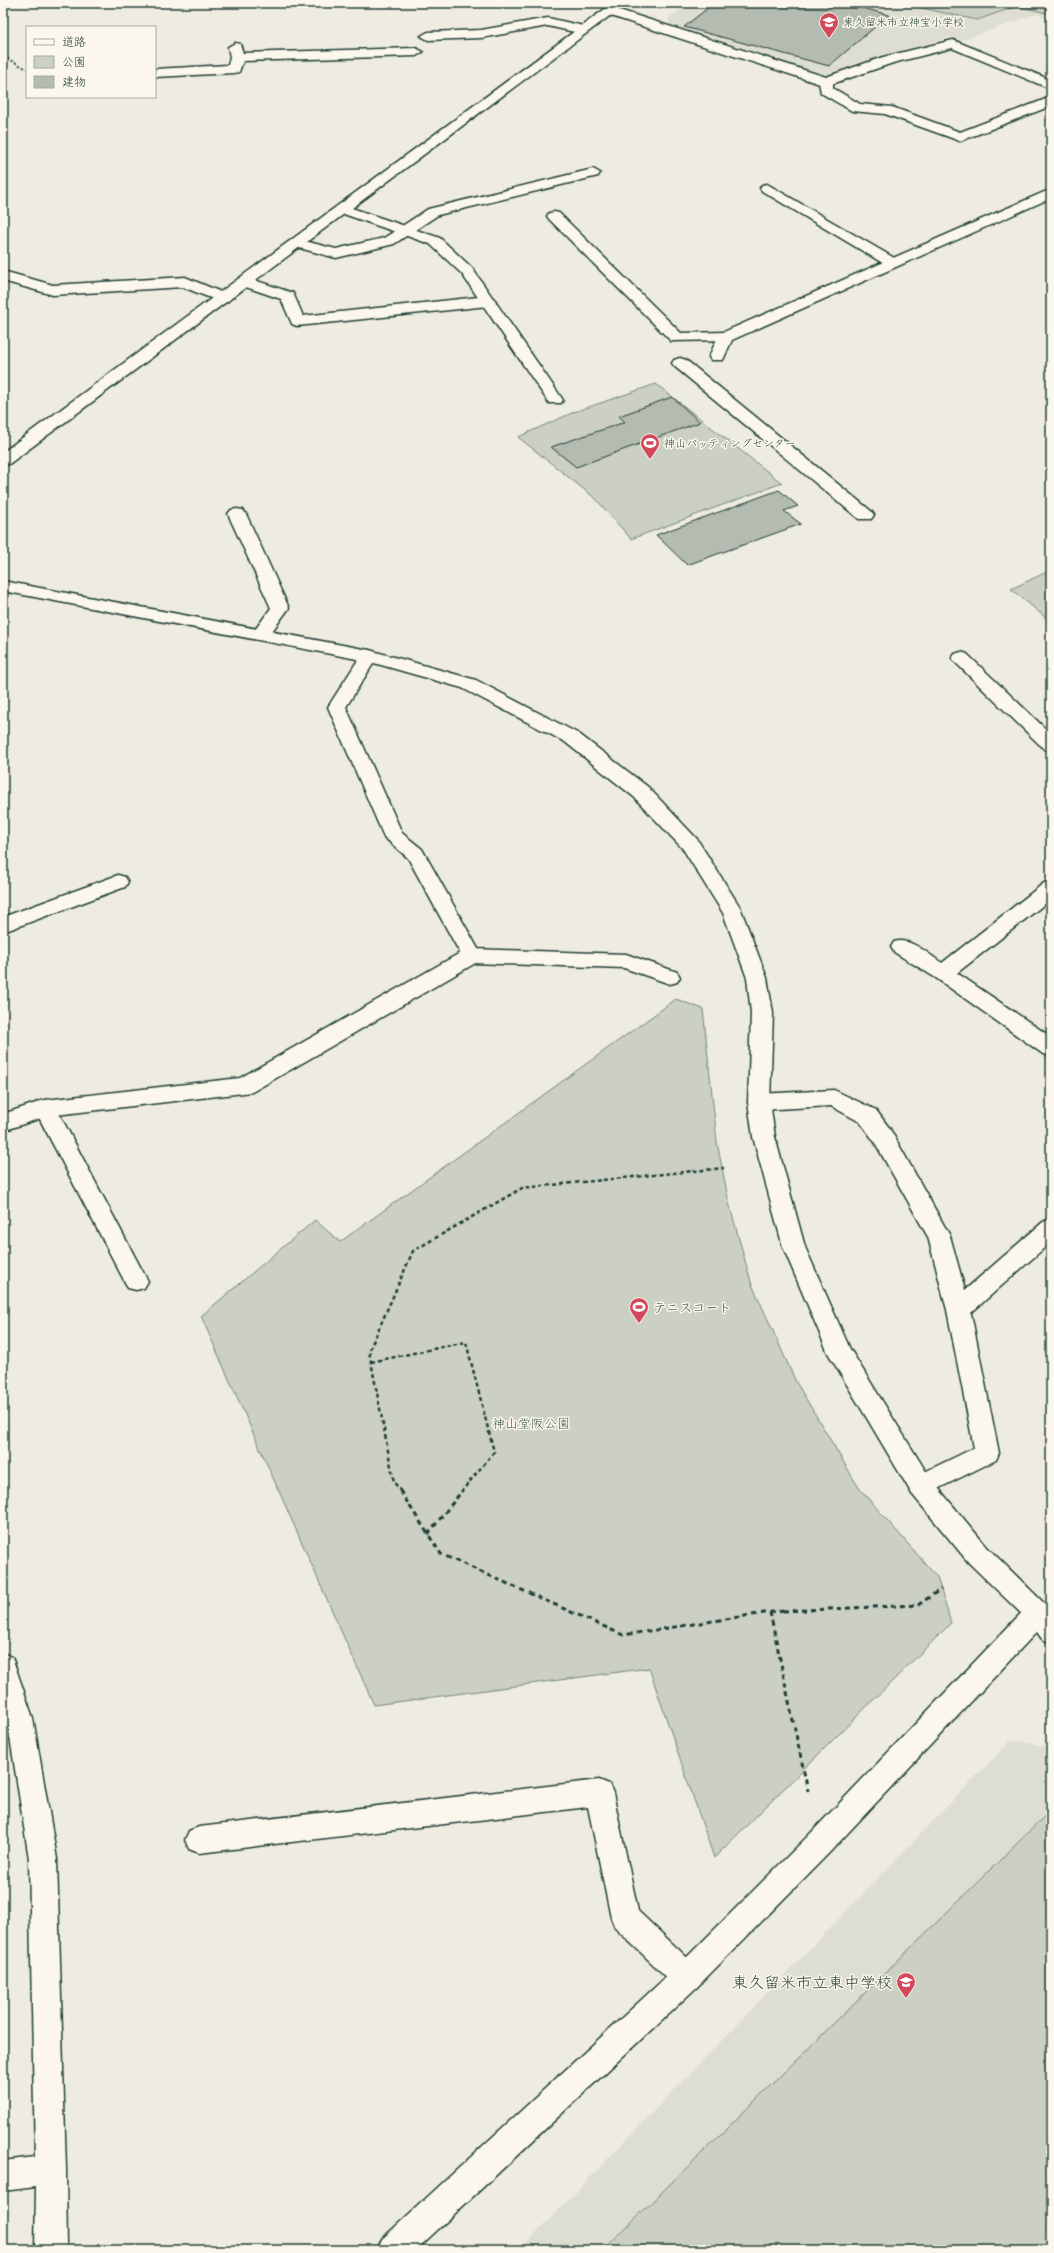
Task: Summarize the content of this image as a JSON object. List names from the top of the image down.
{
  "parks": ["神山堂阪公園"],
  "places": {
    "school or university": ["東久留米市立神宝小学校", "東久留米市立東中学校"],
    "sports": ["神山バッティングセンター", "テニスコート"]
  },
  "legend": ["道路", "公園", "建物"]
}
